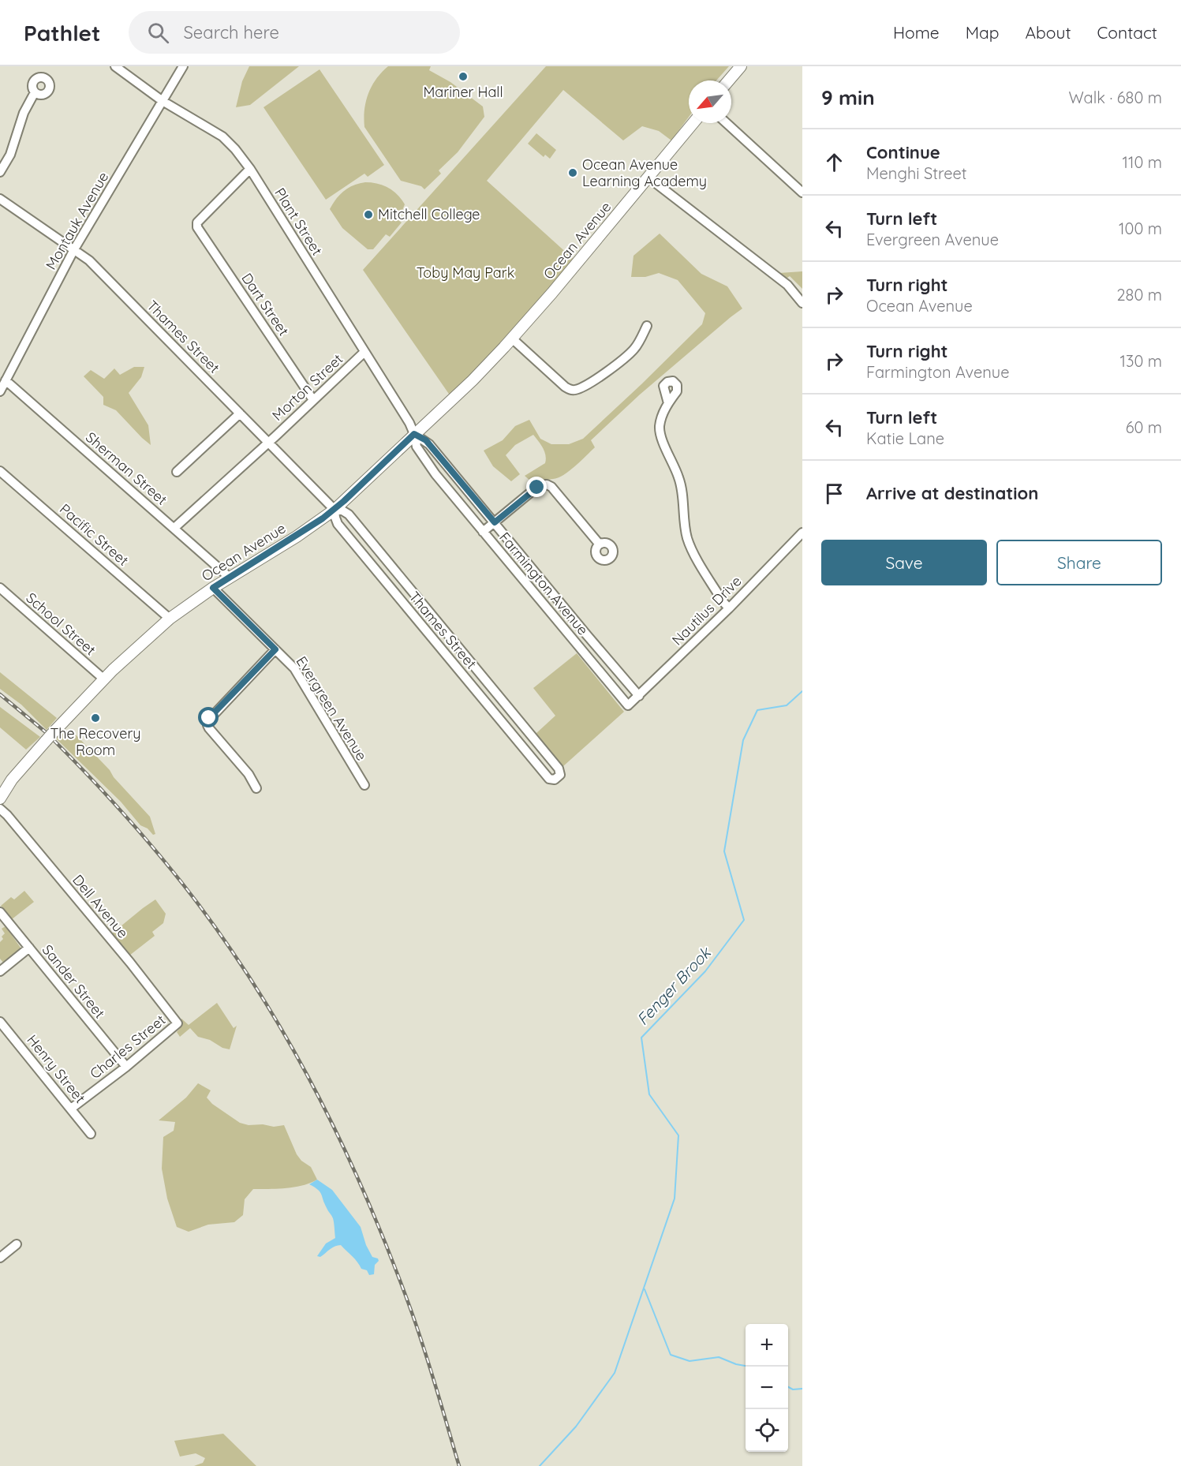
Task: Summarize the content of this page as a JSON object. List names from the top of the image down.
{
  "streets": {
    "main road": ["Ocean Avenue"],
    "street": [
      "Montauk Avenue",
      "Plant Street",
      "Dart Street",
      "Thames Street",
      "Morton Street",
      "Sherman Street",
      "Pacific Street",
      "Farmington Avenue",
      "Nautilus Drive",
      "School Street",
      "Evergreen Avenue",
      "Dell Avenue",
      "Sander Street",
      "Charles Street",
      "Henry Street"
    ]
  },
  "crossings": [
    ["Montauk Avenue", "Plant Street"],
    ["Montauk Avenue", "Thames Street"],
    ["Montauk Avenue", "Sherman Street"],
    ["Plant Street", "Ocean Avenue"],
    ["Plant Street", "Dart Street"],
    ["Plant Street", "Morton Street"],
    ["Plant Street", "Farmington Avenue"],
    ["Ocean Avenue", "Thames Street"],
    ["Ocean Avenue", "Sherman Street"],
    ["Ocean Avenue", "Pacific Street"],
    ["Ocean Avenue", "Farmington Avenue"],
    ["Ocean Avenue", "School Street"],
    ["Ocean Avenue", "Evergreen Avenue"],
    ["Dart Street", "Morton Street"],
    ["Thames Street", "Morton Street"],
    ["Morton Street", "Sherman Street"],
    ["Farmington Avenue", "Nautilus Drive"],
    ["Dell Avenue", "Charles Street"],
    ["Sander Street", "Charles Street"],
    ["Charles Street", "Henry Street"]
  ],
  "water": ["Fenger Brook"],
  "parks": ["Toby May Park"],
  "places": [
    "Mariner Hall",
    "Ocean Avenue Learning Academy",
    "Mitchell College",
    "The Recovery Room"
  ],
  "north": "bottom left",
  "page": {
    "header": "Pathlet",
    "search": "Search here",
    "nav": [
      "Home",
      "Map",
      "About",
      "Contact"
    ],
    "heading": ["9 min", "Walk · 680 m"],
    "list": [
      ["Continue", "Menghi Street", "110 m"],
      ["Turn left", "Evergreen Avenue", "100 m"],
      ["Turn right", "Ocean Avenue", "280 m"],
      ["Turn right", "Farmington Avenue", "130 m"],
      ["Turn left", "Katie Lane", "60 m"],
      "Arrive at destination"
    ],
    "buttons": ["Save", "Share"],
    "map_buttons": ["+", "−"]
  }
}
